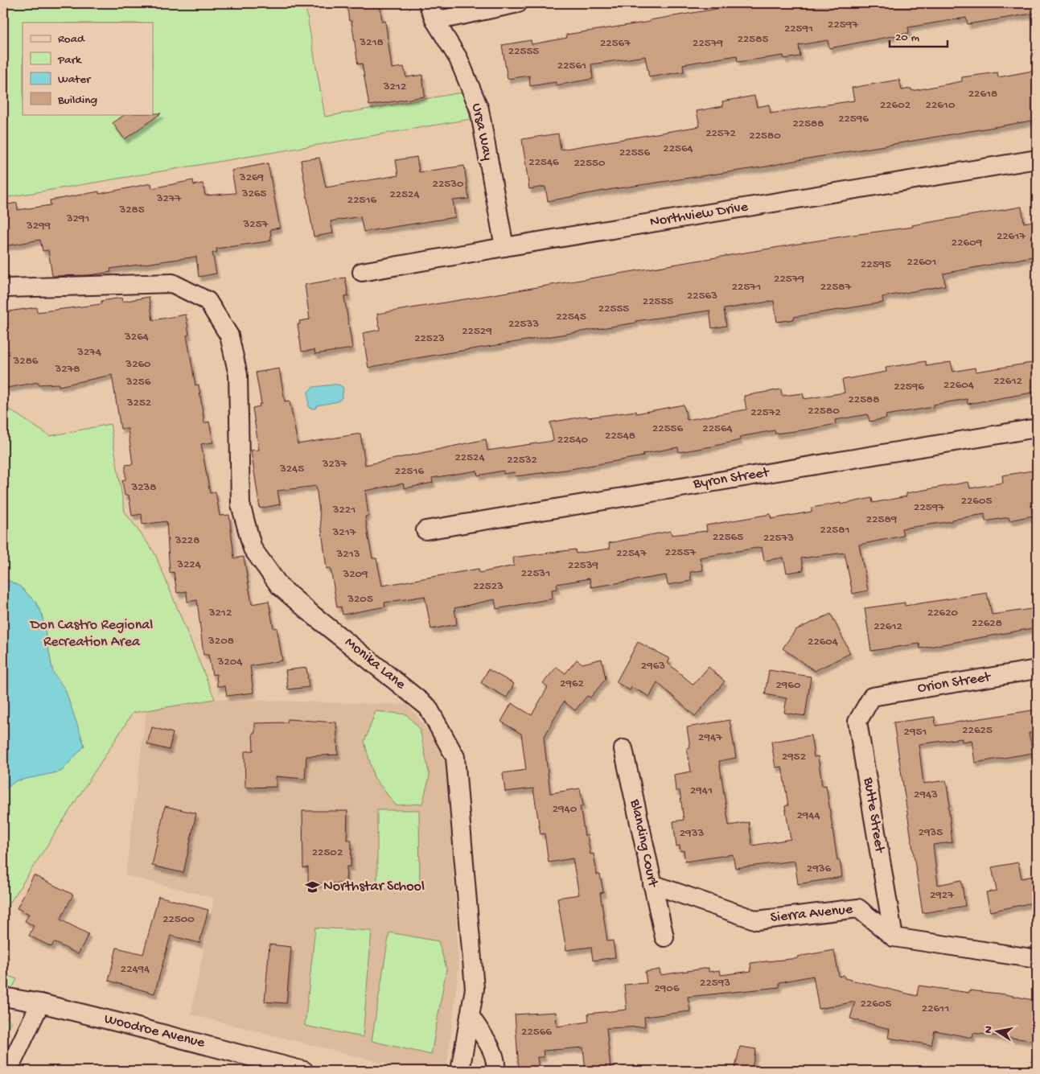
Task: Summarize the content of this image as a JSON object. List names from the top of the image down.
{
  "streets": {
    "street": [
      "Ursa Way",
      "Northview Drive",
      "Byron Street",
      "Monika Lane",
      "Orion Street",
      "Butte Street",
      "Blanding Court",
      "Sierra Avenue",
      "Woodroe Avenue"
    ]
  },
  "crossings": [
    ["Ursa Way", "Northview Drive"],
    ["Orion Street", "Butte Street"],
    ["Butte Street", "Sierra Avenue"],
    ["Blanding Court", "Sierra Avenue"]
  ],
  "parks": ["Don Castro Regional Recreation Area"],
  "places": {
    "school or university": ["Northstar School"]
  },
  "house_numbers": [
    "22597",
    "22591",
    "22585",
    "3218",
    "22567",
    "22579",
    "22555",
    "22561",
    "3212",
    "22618",
    "22602",
    "22610",
    "22596",
    "22588",
    "22572",
    "22580",
    "22564",
    "22556",
    "22546",
    "22550",
    "3269",
    "22530",
    "3265",
    "22524",
    "3277",
    "22516",
    "3285",
    "3291",
    "3257",
    "3299",
    "22617",
    "22609",
    "22601",
    "22595",
    "22579",
    "22571",
    "22587",
    "22563",
    "22555",
    "22555",
    "22545",
    "22533",
    "22529",
    "3264",
    "22523",
    "3274",
    "3286",
    "3260",
    "3278",
    "22612",
    "3256",
    "22604",
    "22596",
    "22588",
    "3252",
    "22580",
    "22572",
    "22556",
    "22564",
    "22548",
    "22540",
    "22524",
    "22532",
    "3237",
    "3245",
    "22516",
    "3238",
    "22605",
    "22597",
    "3221",
    "22589",
    "22581",
    "3217",
    "22565",
    "22573",
    "3228",
    "22557",
    "22547",
    "3213",
    "3224",
    "22539",
    "22531",
    "3209",
    "22523",
    "3205",
    "3212",
    "22620",
    "22628",
    "22612",
    "3208",
    "22604",
    "3204",
    "2963",
    "2962",
    "2960",
    "22625",
    "2951",
    "2947",
    "2952",
    "2941",
    "2943",
    "2940",
    "2944",
    "2935",
    "2933",
    "22502",
    "2936",
    "2927",
    "22500",
    "22494",
    "22593",
    "2906",
    "22605",
    "22611",
    "22566"
  ],
  "legend": [
    "Road",
    "Park",
    "Water",
    "Building"
  ],
  "scale_bar": "20 m",
  "north": "left"
}
